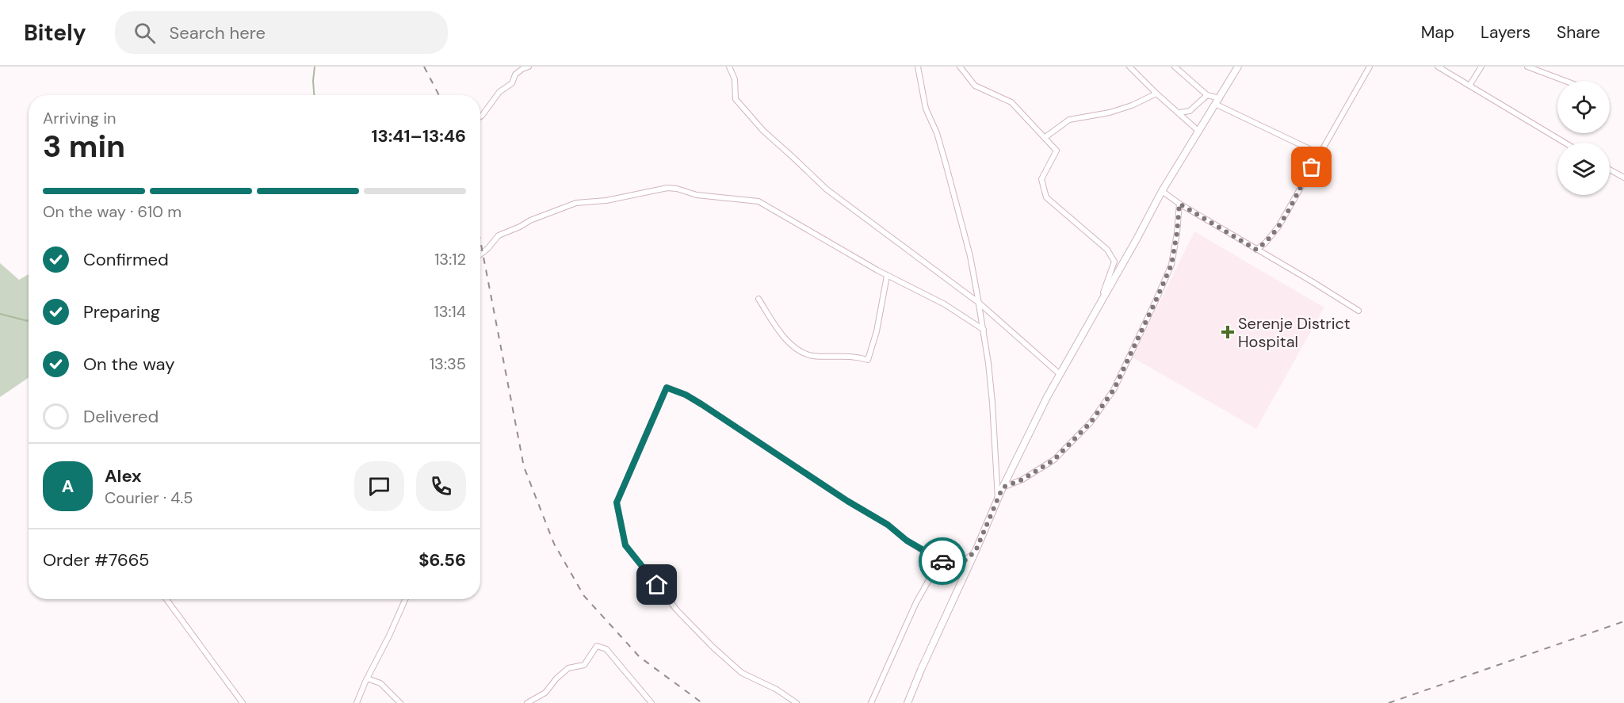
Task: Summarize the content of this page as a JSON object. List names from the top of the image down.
{
  "places": {
    "health": ["Serenje District Hospital"]
  },
  "page": {
    "header": "Bitely",
    "search": "Search here",
    "nav": ["Map", "Layers", "Share"],
    "heading": ["3 min", "Arriving in", "13:41–13:46"],
    "panel": [
      "Alex",
      "Courier · 4.5",
      "Order #7665",
      "$6.56"
    ],
    "bar": "On the way · 610 m",
    "list": [
      ["Confirmed", "13:12"],
      ["Preparing", "13:14"],
      ["On the way", "13:35"],
      "Delivered"
    ],
    "round": "A"
  }
}
